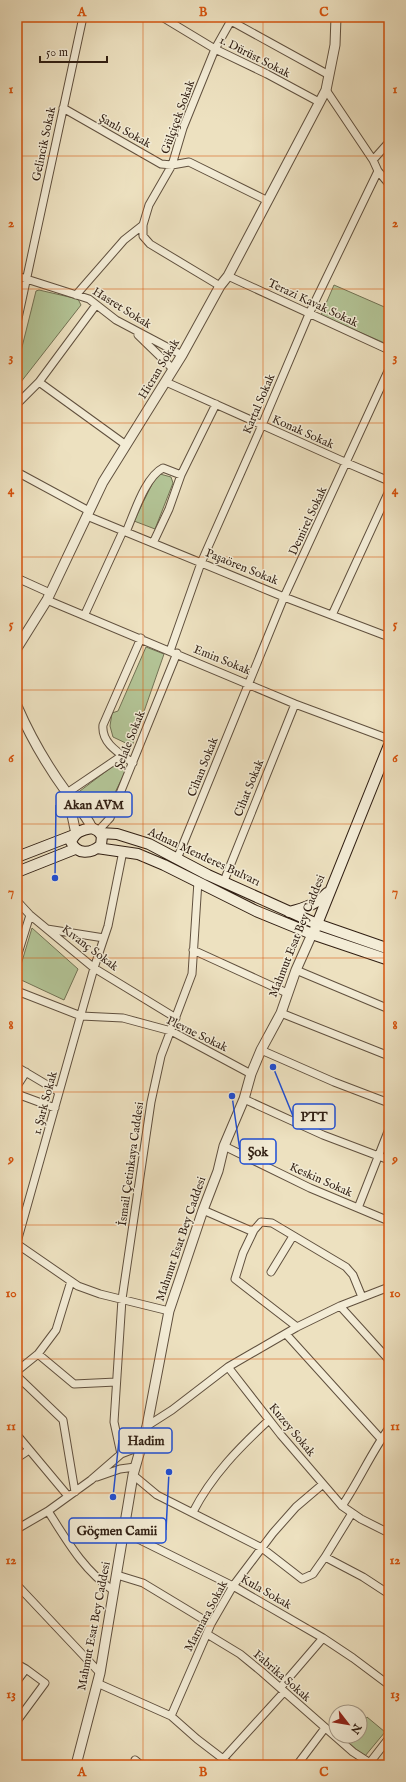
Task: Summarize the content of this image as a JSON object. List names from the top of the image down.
{
  "streets": {
    "main road": ["Adnan Menderes Bulvarı", "Mahmut Esat Bey Caddesi"],
    "street": [
      "1. Dürüst Sokak",
      "Gülçiçek Sokak",
      "Şanlı Sokak",
      "Gelincik Sokak",
      "Terazi Kavak Sokak",
      "Hasret Sokak",
      "Hicran Sokak",
      "Kartal Sokak",
      "Konak Sokak",
      "Demirel Sokak",
      "Paşaören Sokak",
      "Emin Sokak",
      "Şelale Sokak",
      "Cihan Sokak",
      "Cihat Sokak",
      "Kıvanç Sokak",
      "Plevne Sokak",
      "1. Şark Sokak",
      "İsmail Çetinkaya Caddesi",
      "Keskin Sokak",
      "Kuzey Sokak",
      "Kula Sokak",
      "Marmara Sokak",
      "Fabrika Sokak"
    ]
  },
  "crossings": [
    ["1. Dürüst Sokak", "Gülçiçek Sokak"],
    ["1. Dürüst Sokak", "Hicran Sokak"],
    ["Gülçiçek Sokak", "Şanlı Sokak"],
    ["Şanlı Sokak", "Gelincik Sokak"],
    ["Şanlı Sokak", "Hicran Sokak"],
    ["Gelincik Sokak", "Hasret Sokak"],
    ["Terazi Kavak Sokak", "Hicran Sokak"],
    ["Terazi Kavak Sokak", "Kartal Sokak"],
    ["Hasret Sokak", "Hicran Sokak"],
    ["Hicran Sokak", "Konak Sokak"],
    ["Hicran Sokak", "Paşaören Sokak"],
    ["Hicran Sokak", "Emin Sokak"],
    ["Kartal Sokak", "Konak Sokak"],
    ["Kartal Sokak", "Paşaören Sokak"],
    ["Kartal Sokak", "Emin Sokak"],
    ["Kartal Sokak", "Şelale Sokak"],
    ["Konak Sokak", "Demirel Sokak"],
    ["Demirel Sokak", "Paşaören Sokak"],
    ["Demirel Sokak", "Emin Sokak"],
    ["Demirel Sokak", "Cihan Sokak"],
    ["Emin Sokak", "Şelale Sokak"],
    ["Emin Sokak", "Cihan Sokak"],
    ["Emin Sokak", "Cihat Sokak"],
    ["Şelale Sokak", "Adnan Menderes Bulvarı"],
    ["Cihan Sokak", "Adnan Menderes Bulvarı"],
    ["Cihat Sokak", "Adnan Menderes Bulvarı"],
    ["Adnan Menderes Bulvarı", "Mahmut Esat Bey Caddesi"],
    ["Adnan Menderes Bulvarı", "1. Şark Sokak"],
    ["Adnan Menderes Bulvarı", "İsmail Çetinkaya Caddesi"],
    ["Mahmut Esat Bey Caddesi", "Plevne Sokak"],
    ["Mahmut Esat Bey Caddesi", "Keskin Sokak"],
    ["Mahmut Esat Bey Caddesi", "Kula Sokak"],
    ["Kıvanç Sokak", "1. Şark Sokak"],
    ["Kıvanç Sokak", "İsmail Çetinkaya Caddesi"],
    ["Plevne Sokak", "1. Şark Sokak"],
    ["Plevne Sokak", "İsmail Çetinkaya Caddesi"],
    ["Kuzey Sokak", "Marmara Sokak"],
    ["Kula Sokak", "Marmara Sokak"],
    ["Marmara Sokak", "Fabrika Sokak"]
  ],
  "places": [
    "Akan AVM",
    "PTT",
    "Şok",
    "Göçmen Camii",
    "Hadim"
  ],
  "scale_bar": "50 m",
  "north": "bottom right",
  "grid": {
    "columns": ["A", "B", "C"],
    "rows": [
      "1",
      "2",
      "3",
      "4",
      "5",
      "6",
      "7",
      "8",
      "9",
      "10",
      "11",
      "12",
      "13"
    ]
  }
}
